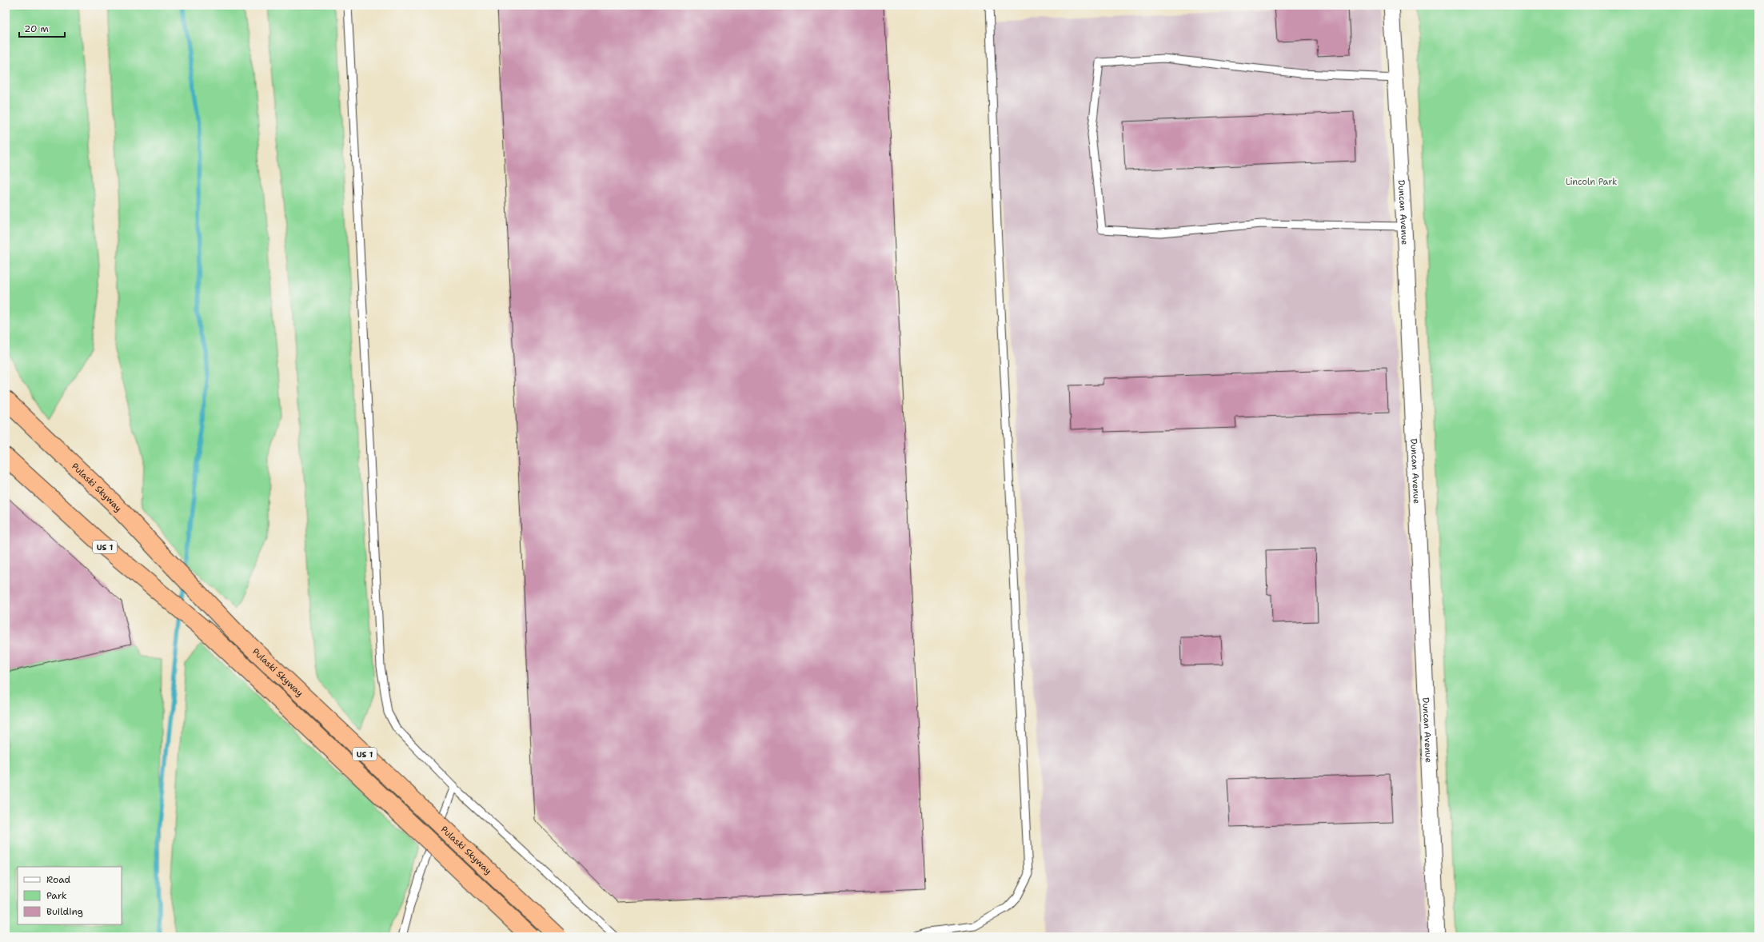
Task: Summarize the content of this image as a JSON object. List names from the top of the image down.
{
  "streets": {
    "highway": ["Pulaski Skyway", "US 1"],
    "street": ["Duncan Avenue"]
  },
  "parks": ["Lincoln Park"],
  "legend": ["Road", "Park", "Building"],
  "scale_bar": "20 m"
}
